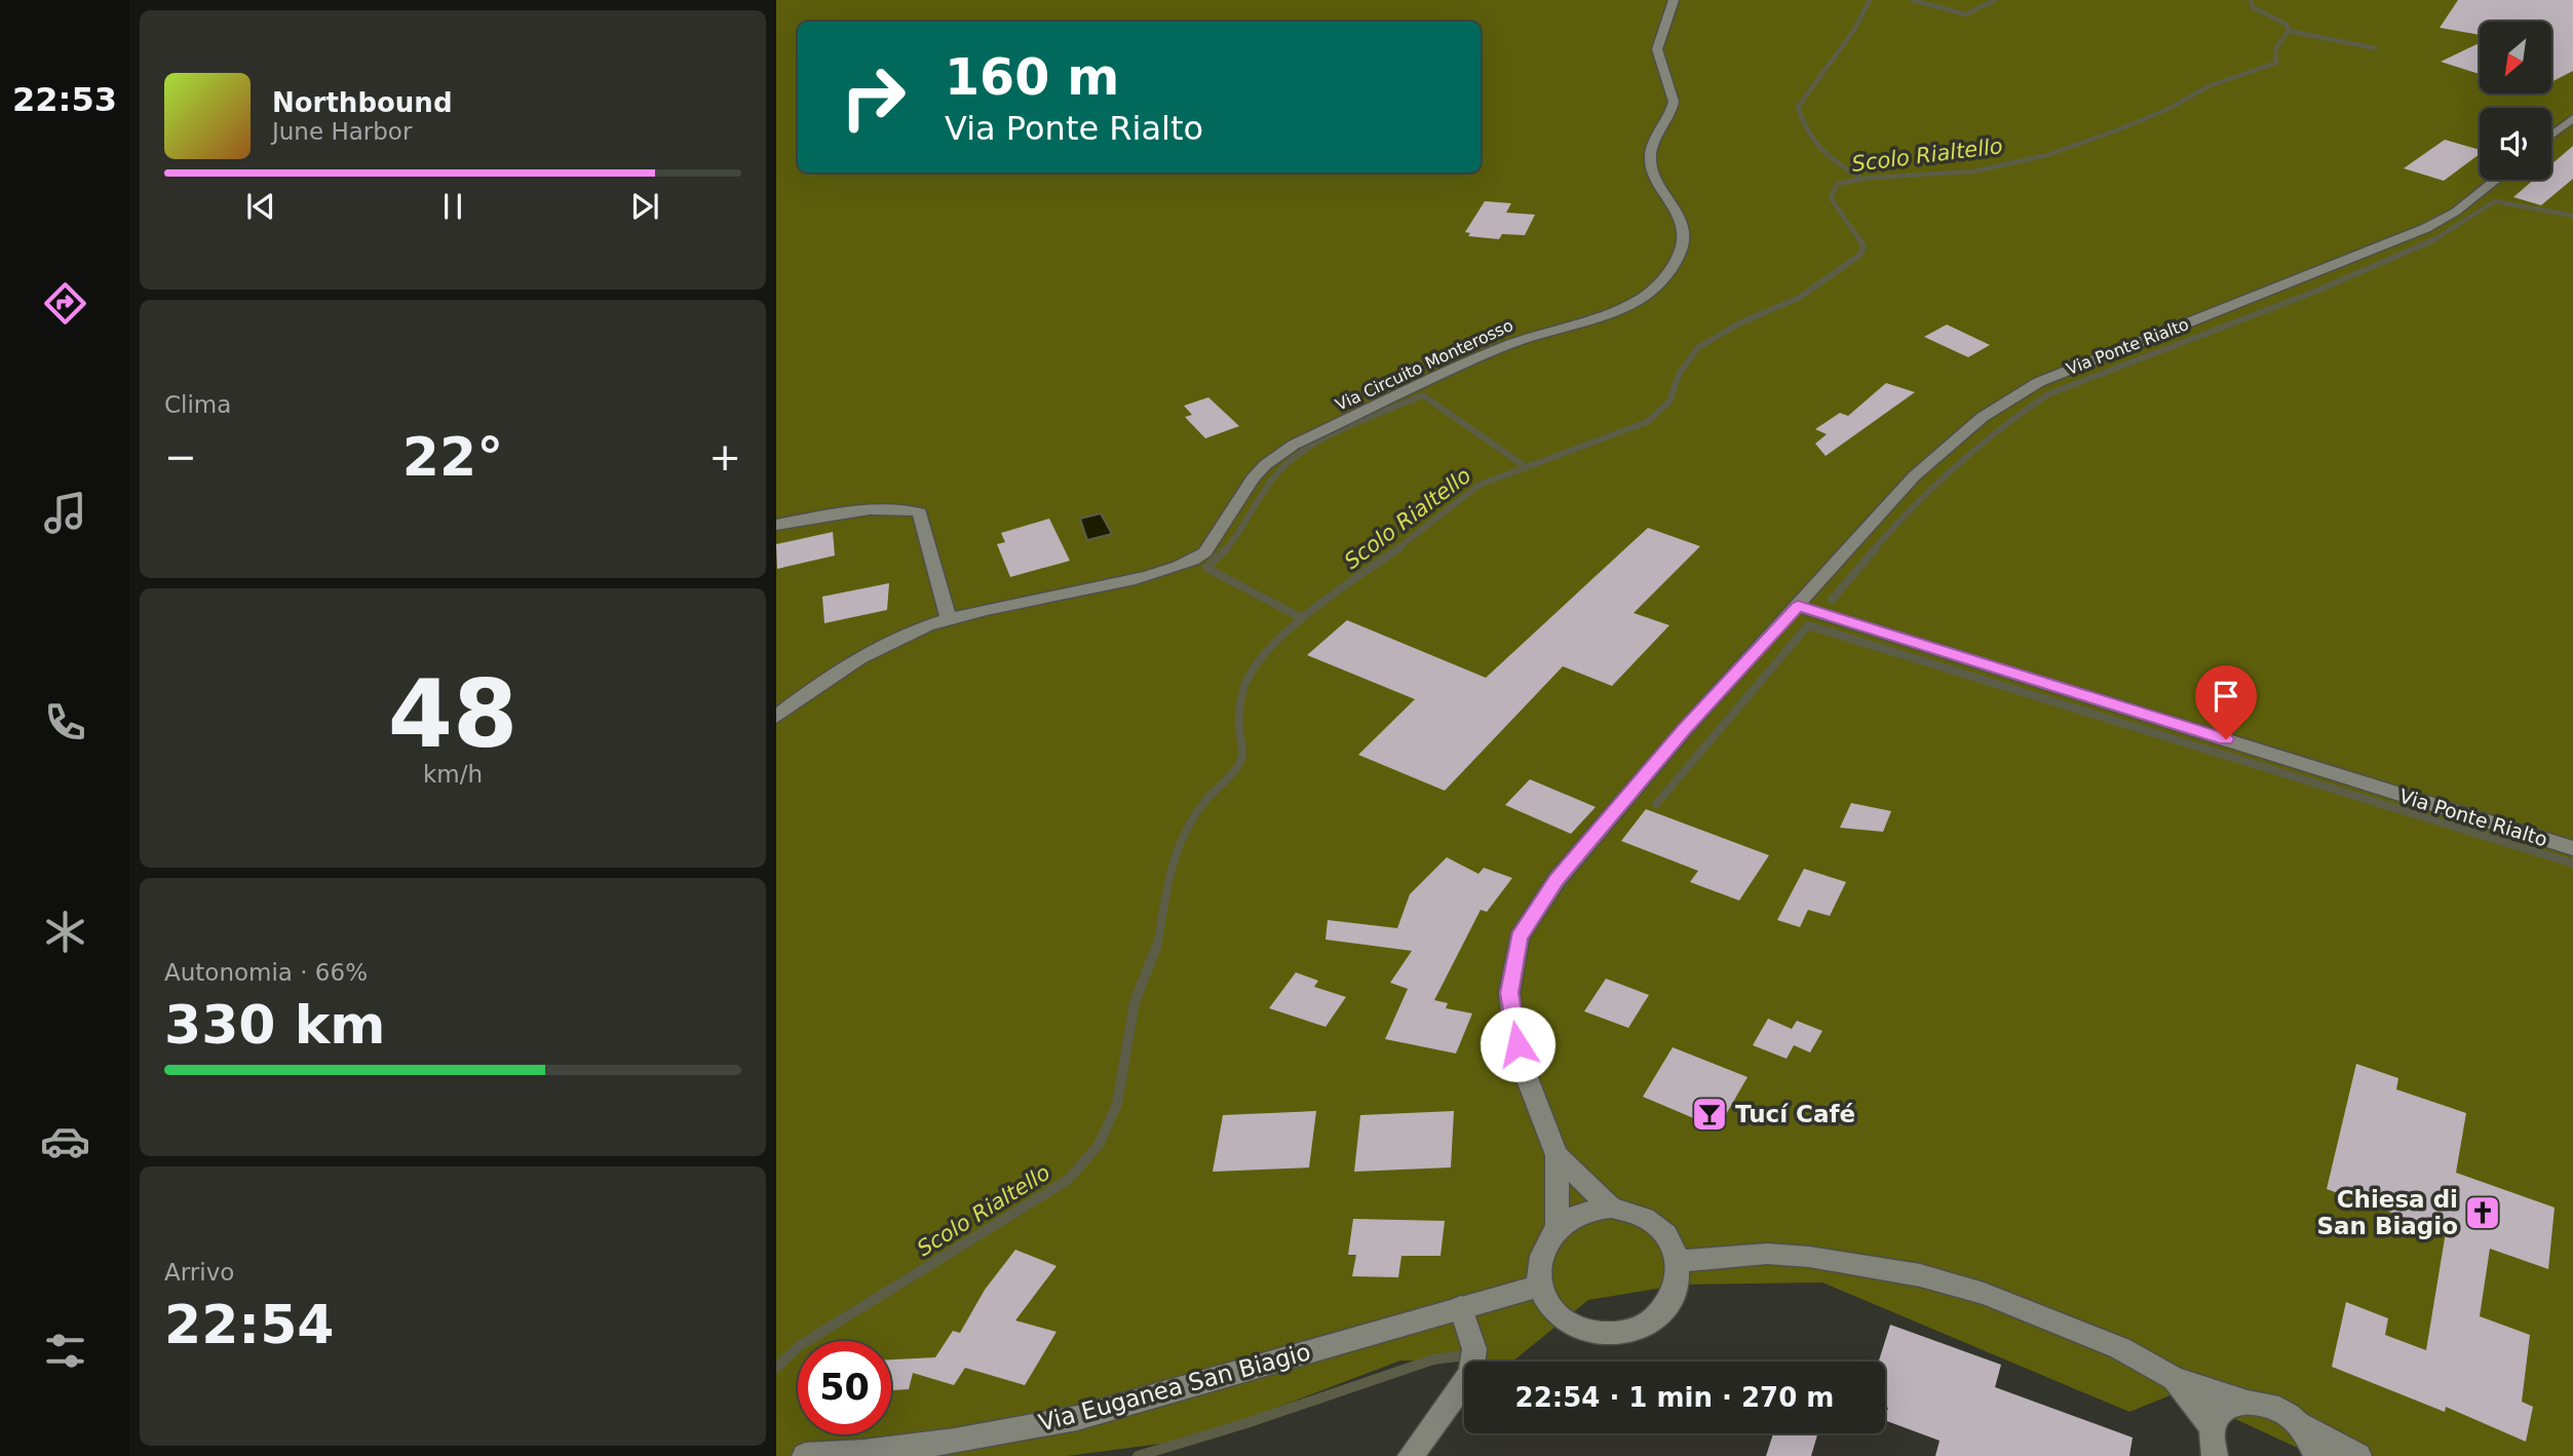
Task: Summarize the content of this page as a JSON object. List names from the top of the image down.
{
  "streets": {
    "main road": ["Via Ponte Rialto", "Via Circuito Monterosso", "Via Euganea San Biagio"]
  },
  "crossings": [
    ["Via Ponte Rialto", "Via Euganea San Biagio"]
  ],
  "water": ["Scolo Rialtello"],
  "places": {
    "bar": ["Tucí Café"],
    "church": ["Chiesa di San Biagio"]
  },
  "north": "bottom left",
  "page": {
    "tabs": "22:53",
    "turn": ["160 m", "Via Ponte Rialto"],
    "song": ["Northbound", "June Harbor"],
    "tile": [
      "Clima",
      ["48", "km/h"],
      ["Autonomia · 66%", "330 km"],
      ["Arrivo", "22:54"]
    ],
    "heat": ["−", "22°", "+"],
    "limit": "50",
    "trip": "22:54 · 1 min · 270 m"
  }
}
